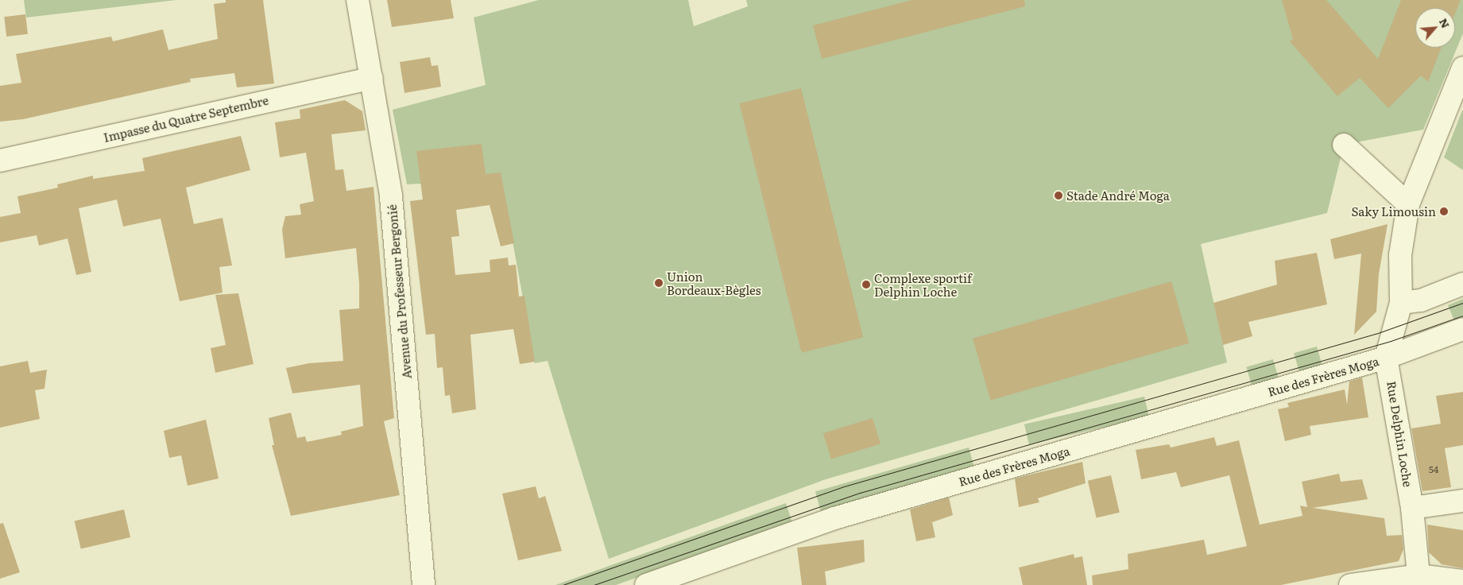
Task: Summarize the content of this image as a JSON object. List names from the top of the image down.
{
  "streets": {
    "street": [
      "Impasse du Quatre Septembre",
      "Avenue du Professeur Bergonié",
      "Rue des Frères Moga",
      "Rue Delphin Loche"
    ]
  },
  "crossings": [
    ["Impasse du Quatre Septembre", "Avenue du Professeur Bergonié"],
    ["Rue des Frères Moga", "Rue Delphin Loche"]
  ],
  "places": [
    "Stade André Moga",
    "Saky Limousin",
    "Union Bordeaux-Bègles",
    "Complexe sportif Delphin Loche"
  ],
  "house_numbers": ["54"],
  "north": "top right"
}
